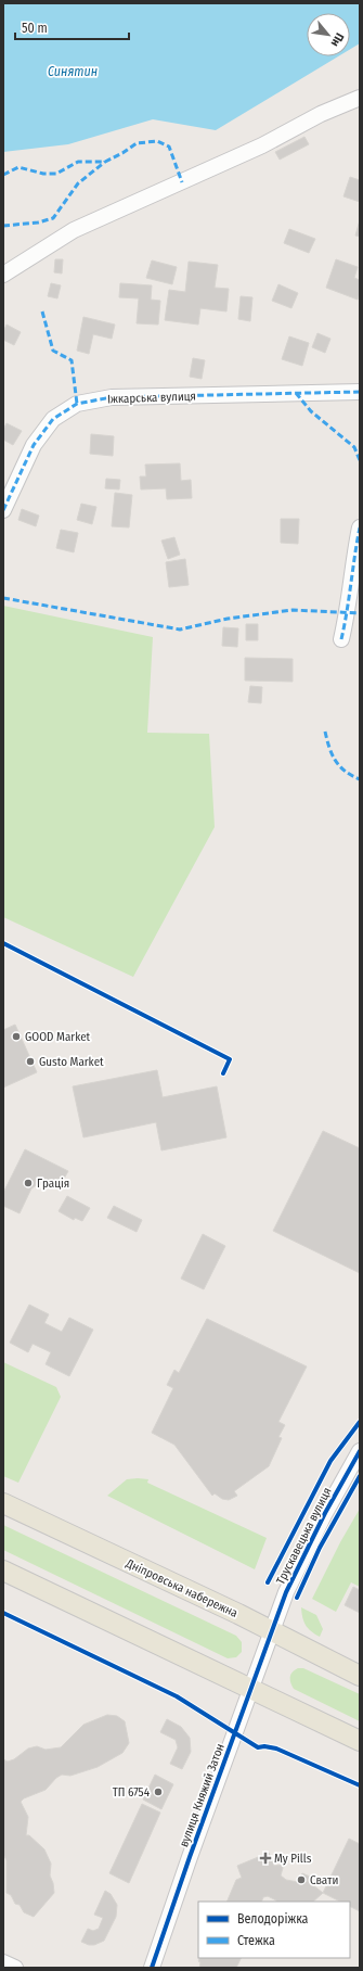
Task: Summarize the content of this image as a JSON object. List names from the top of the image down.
{
  "streets": {
    "main road": ["Дніпровська набережна"],
    "street": ["Іжкарська вулиця", "Трускавецька вулиця", "вулиця Княжий Затон"]
  },
  "crossings": [
    ["Трускавецька вулиця", "Дніпровська набережна"],
    ["Трускавецька вулиця", "вулиця Княжий Затон"],
    ["Дніпровська набережна", "вулиця Княжий Затон"]
  ],
  "water": ["Синятин"],
  "places": {
    "other": [
      "GOOD Market",
      "Gusto Market",
      "Грація",
      "ТП 6754",
      "Свати"
    ],
    "health": ["My Pills"]
  },
  "legend": ["Велодоріжка", "Стежка"],
  "scale_bar": "50 m",
  "north": "bottom right"
}
